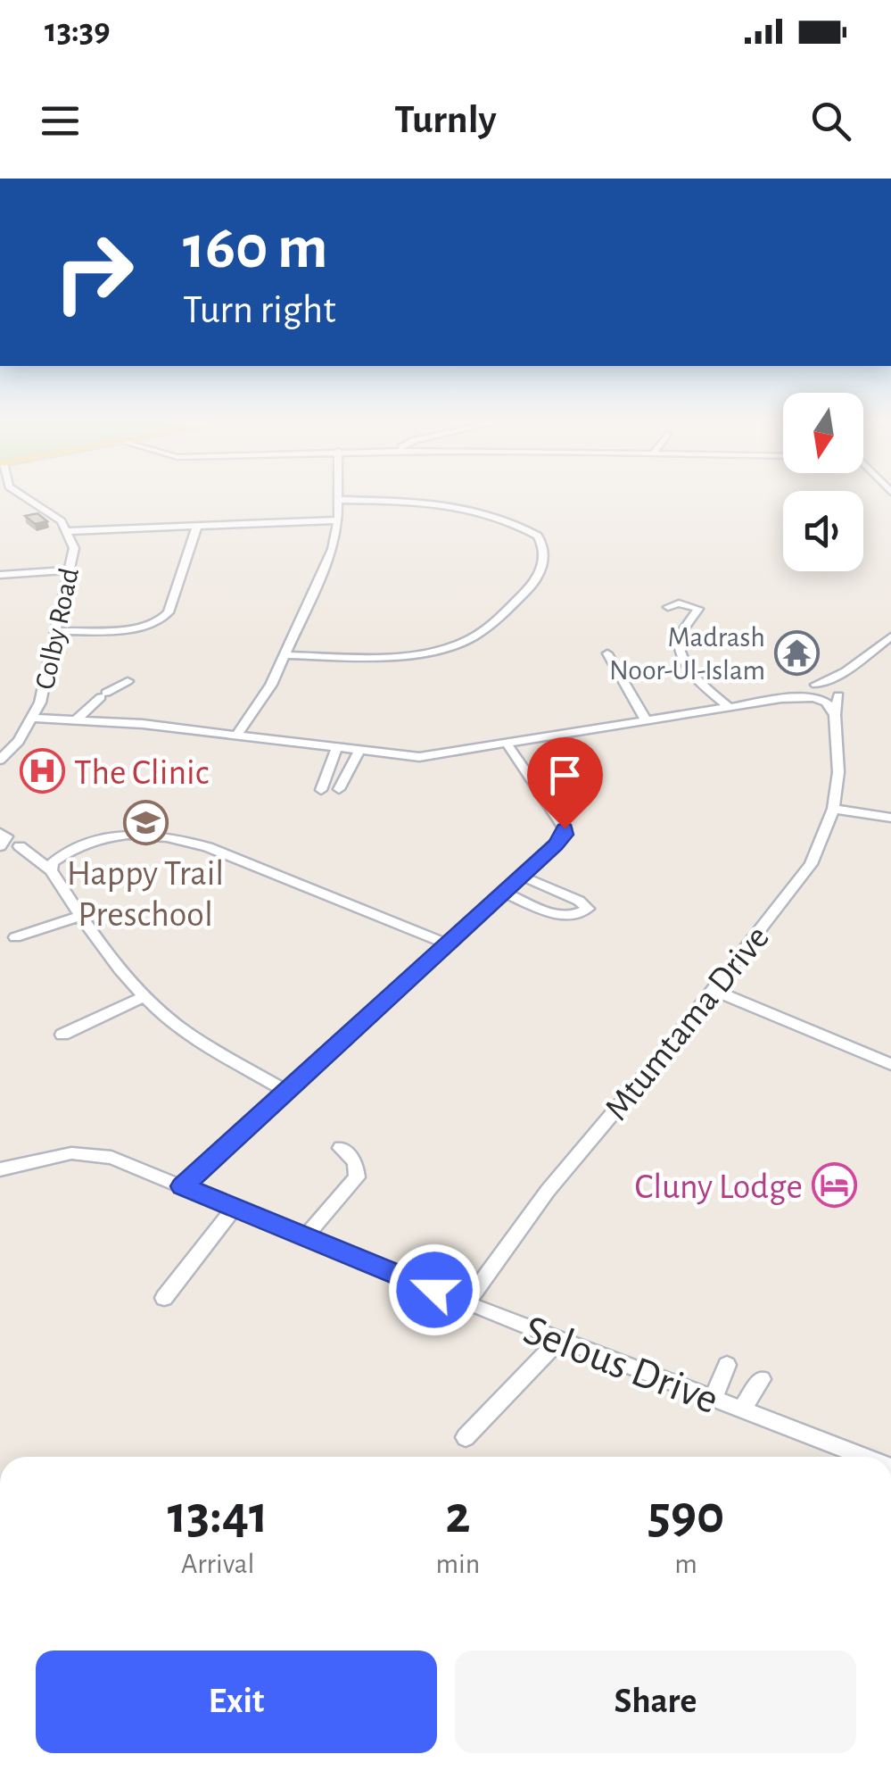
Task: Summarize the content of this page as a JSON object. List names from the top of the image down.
{
  "streets": {
    "street": ["Colby Road", "Mtumtama Drive", "Selous Drive"]
  },
  "crossings": [
    ["Mtumtama Drive", "Selous Drive"]
  ],
  "places": {
    "temple": ["Madrash Noor-Ul-Islam"],
    "hospital": ["The Clinic"],
    "school or university": ["Happy Trail Preschool"],
    "hotel": ["Cluny Lodge"]
  },
  "north": "bottom",
  "page": {
    "status": "13:39",
    "header": "Turnly",
    "turn": ["160 m", "Turn right"],
    "eta": [
      "13:41",
      "Arrival",
      "2",
      "min",
      "590",
      "m"
    ],
    "buttons": ["Exit", "Share"]
  }
}
